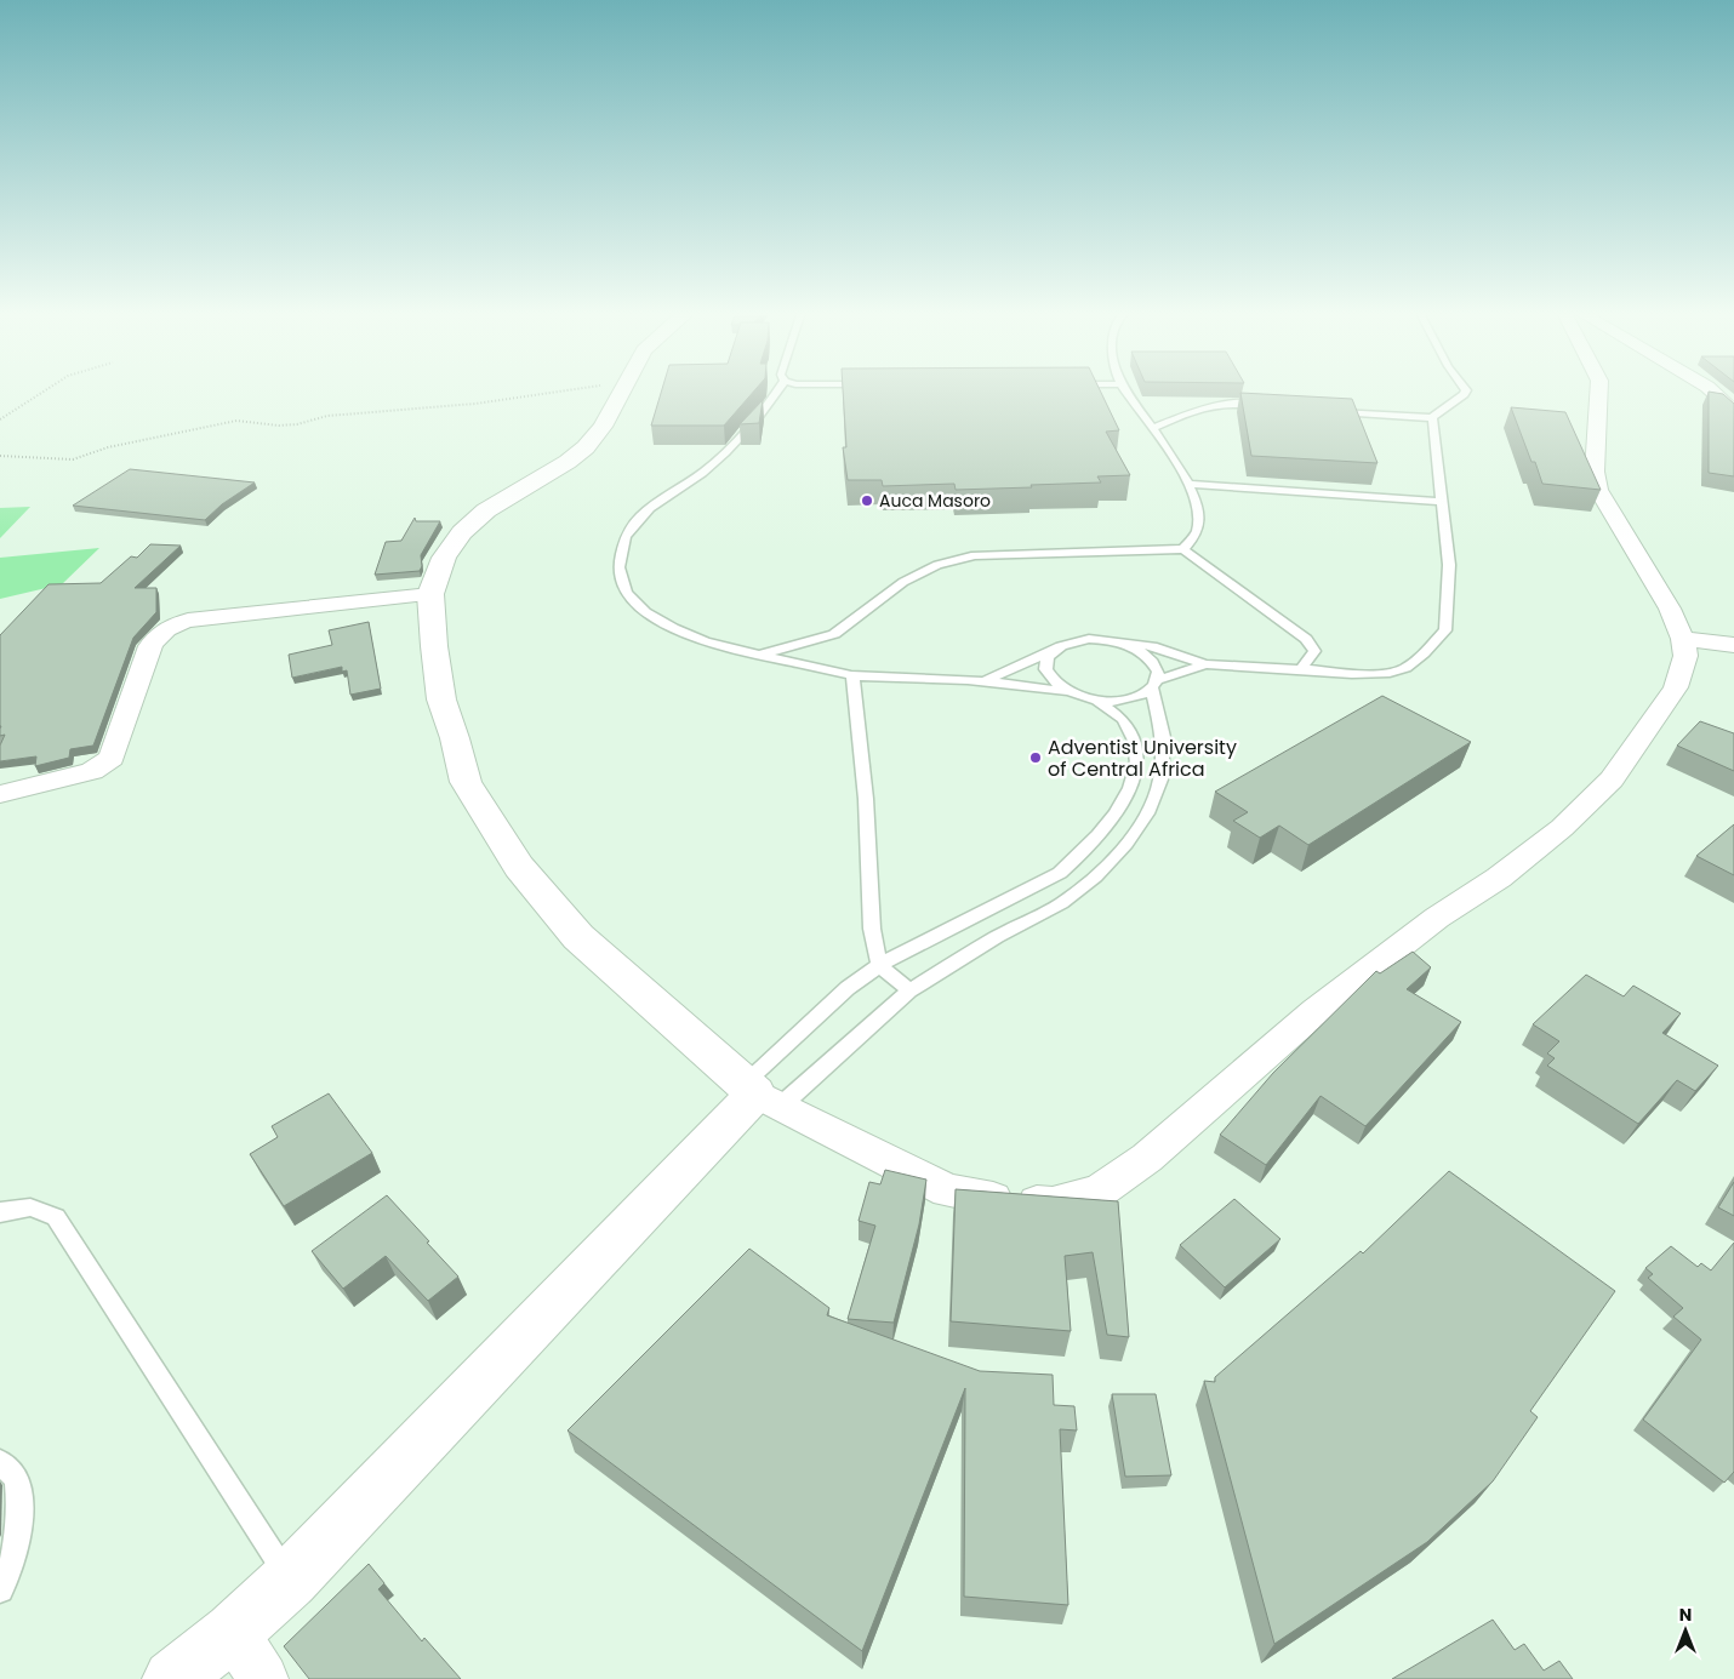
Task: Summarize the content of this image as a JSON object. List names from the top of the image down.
{
  "places": ["Auca Masoro", "Adventist University of Central Africa"],
  "north": "top"
}
